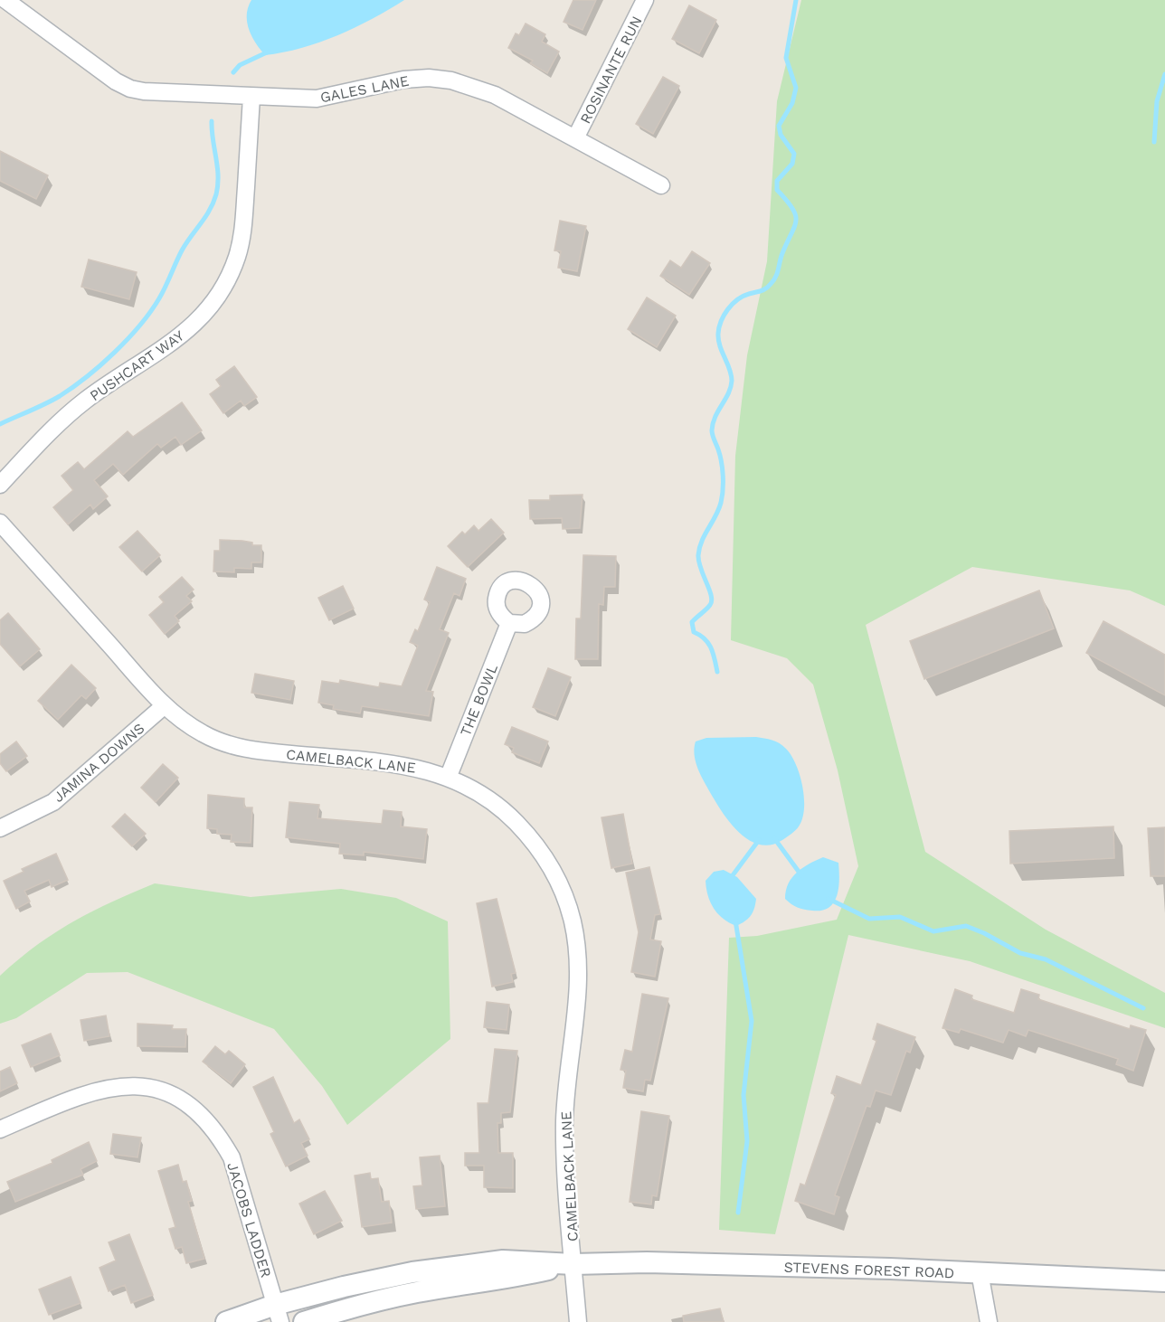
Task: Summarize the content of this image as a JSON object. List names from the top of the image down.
{
  "streets": {
    "street": [
      "ROSINANTE RUN",
      "GALES LANE",
      "PUSHCART WAY",
      "THE BOWL",
      "CAMELBACK LANE",
      "JAMINA DOWNS",
      "JACOBS LADDER",
      "STEVENS FOREST ROAD"
    ]
  },
  "crossings": [
    ["ROSINANTE RUN", "GALES LANE"],
    ["GALES LANE", "PUSHCART WAY"],
    ["THE BOWL", "CAMELBACK LANE"],
    ["CAMELBACK LANE", "JAMINA DOWNS"],
    ["CAMELBACK LANE", "STEVENS FOREST ROAD"],
    ["JACOBS LADDER", "STEVENS FOREST ROAD"]
  ]
}
